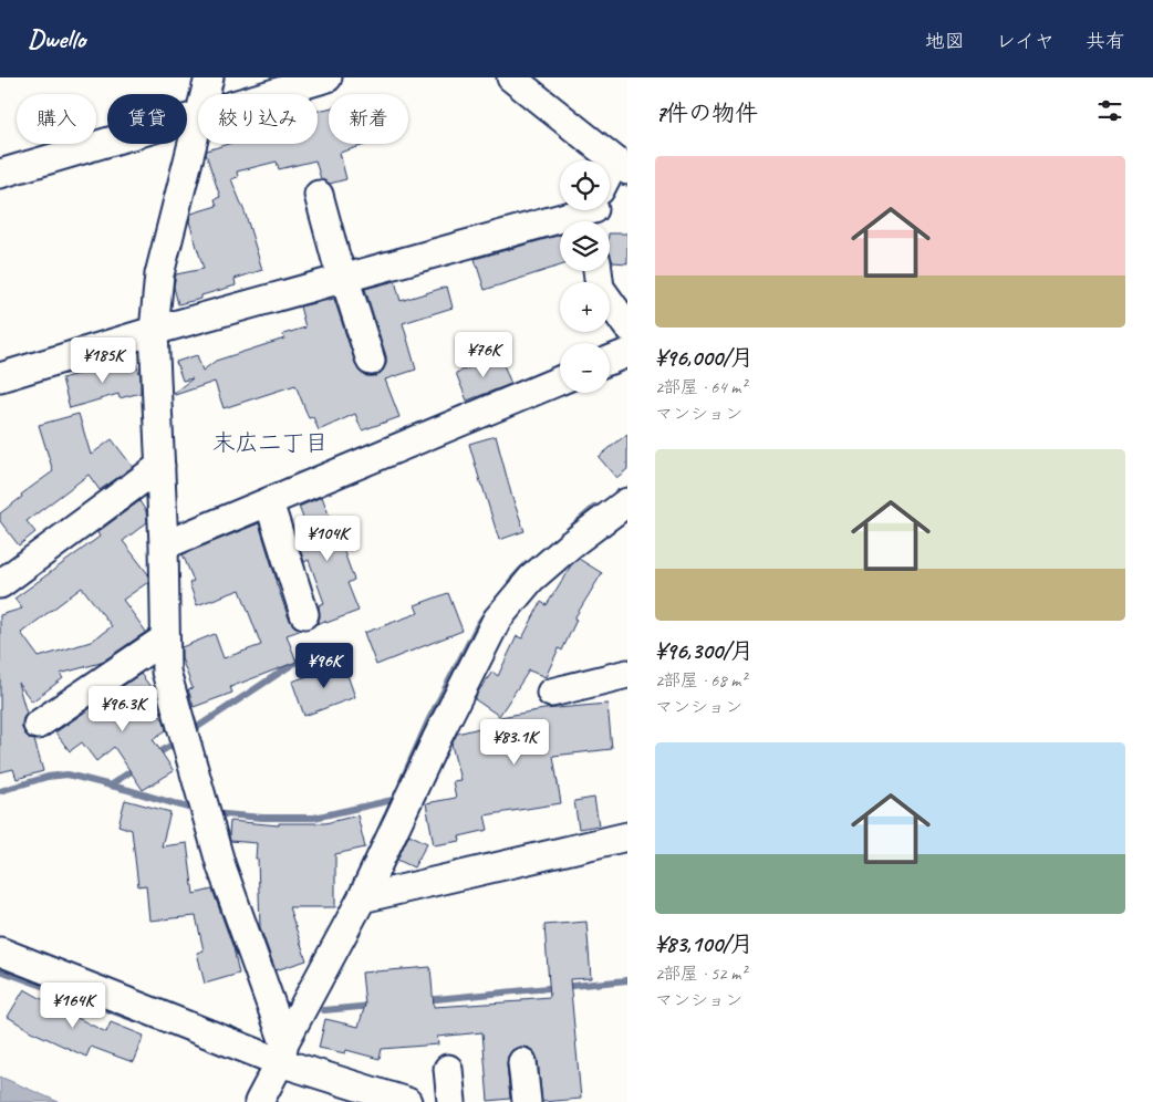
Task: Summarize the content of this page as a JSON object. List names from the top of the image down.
{
  "districts": ["末広二丁目"],
  "page": {
    "header": "Dwello",
    "nav": ["地図", "レイヤ", "共有"],
    "heading": "7件の物件",
    "chip": [
      "購入",
      "賃貸",
      "絞り込み",
      "新着"
    ],
    "list": [
      {
        "name": "¥96,000/月",
        "note": "2部屋 · 64 m² · マンション"
      },
      {
        "name": "¥96,300/月",
        "note": "2部屋 · 68 m² · マンション"
      },
      {
        "name": "¥83,100/月",
        "note": "2部屋 · 52 m² · マンション"
      }
    ],
    "map_buttons": ["+", "−"],
    "price": [
      "¥76K",
      "¥185K",
      "¥104K",
      "¥96K",
      "¥96.3K",
      "¥83.1K",
      "¥164K"
    ]
  }
}
